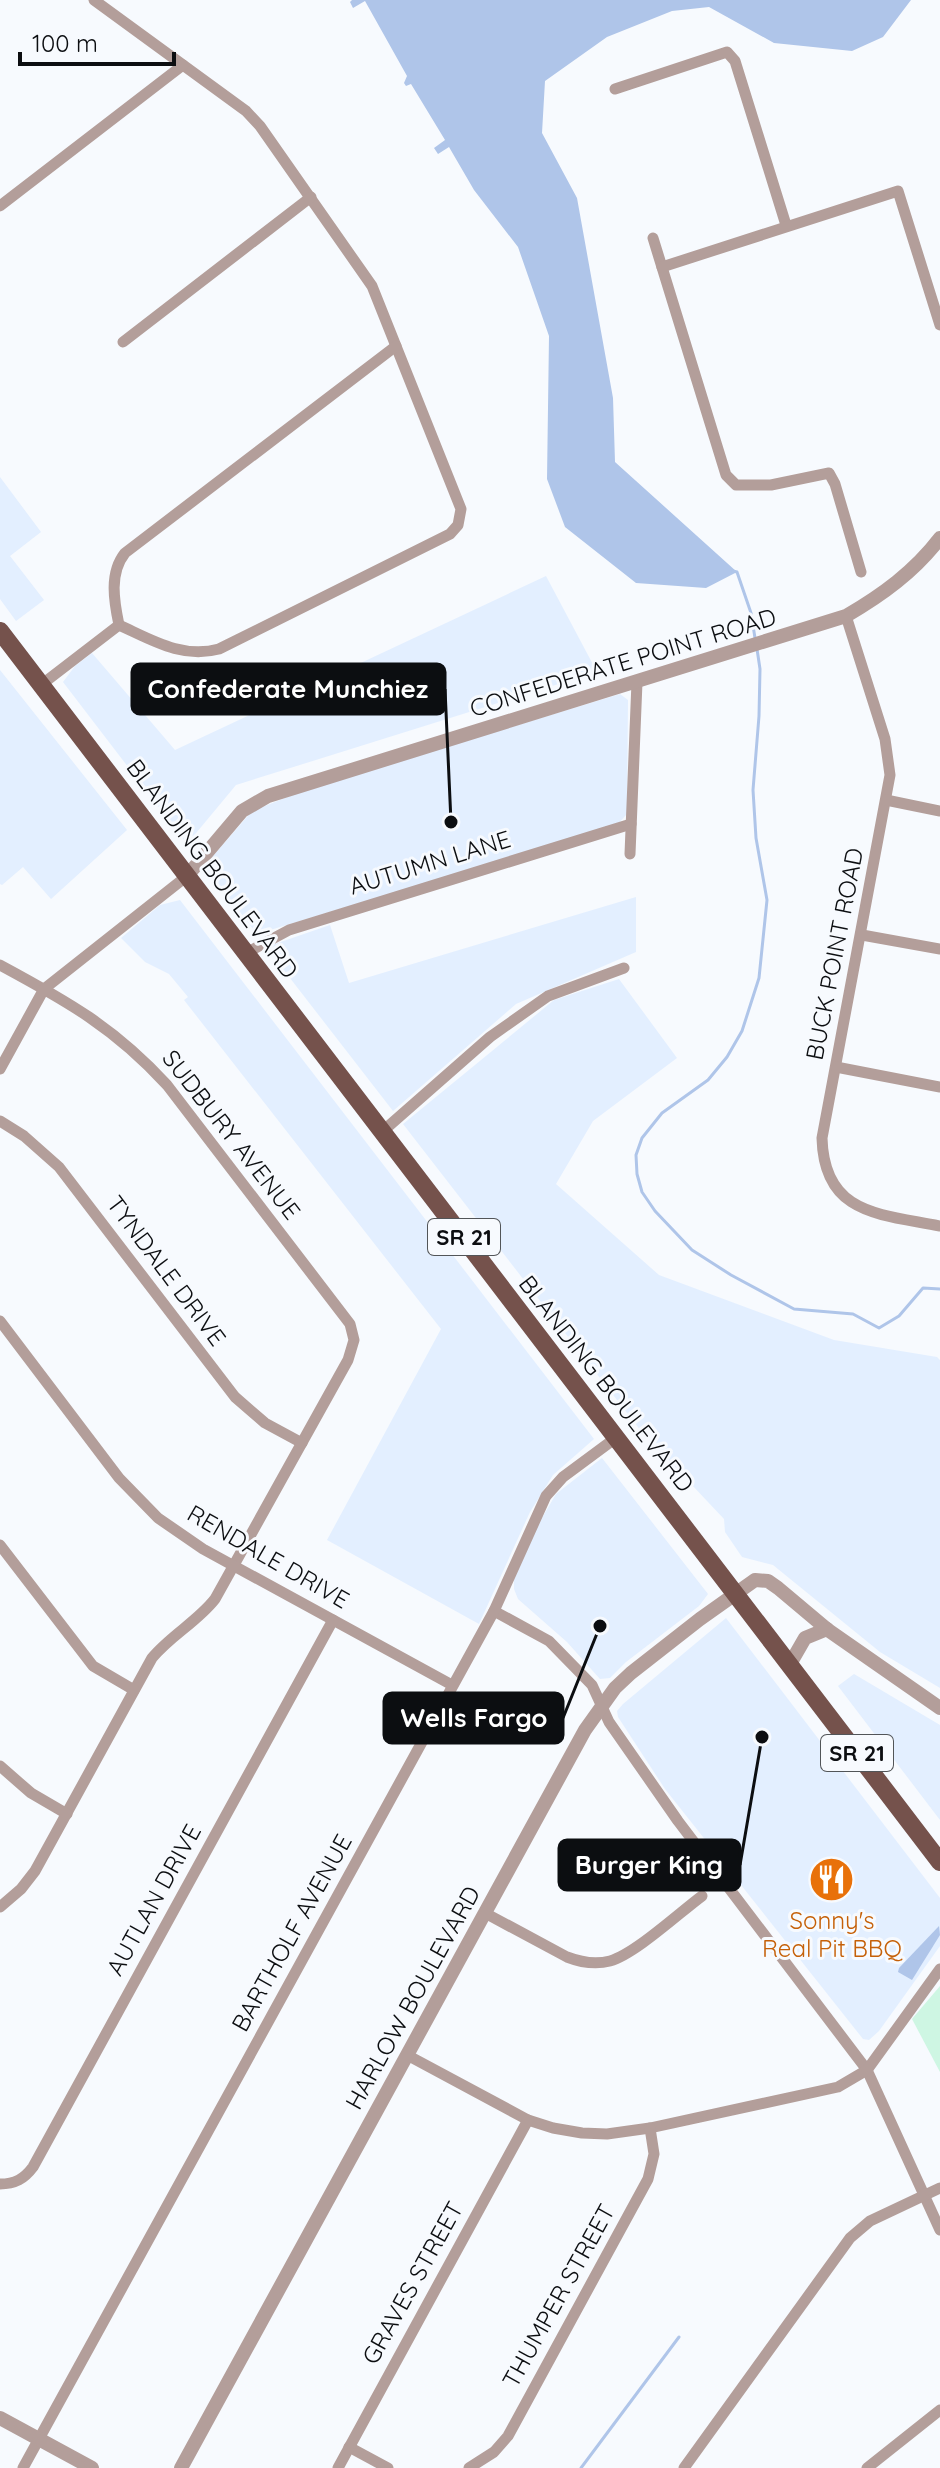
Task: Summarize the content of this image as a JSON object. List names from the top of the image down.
{
  "streets": {
    "main road": ["BLANDING BOULEVARD", "SR 21"],
    "street": [
      "CONFEDERATE POINT ROAD",
      "AUTUMN LANE",
      "BUCK POINT ROAD",
      "SUDBURY AVENUE",
      "TYNDALE DRIVE",
      "RENDALE DRIVE",
      "AUTLAN DRIVE",
      "BARTHOLF AVENUE",
      "HARLOW BOULEVARD",
      "GRAVES STREET",
      "THUMPER STREET"
    ]
  },
  "crossings": [
    ["CONFEDERATE POINT ROAD", "BLANDING BOULEVARD"],
    ["CONFEDERATE POINT ROAD", "BUCK POINT ROAD"],
    ["AUTUMN LANE", "BLANDING BOULEVARD"],
    ["BLANDING BOULEVARD", "BARTHOLF AVENUE"],
    ["BLANDING BOULEVARD", "HARLOW BOULEVARD"],
    ["SUDBURY AVENUE", "TYNDALE DRIVE"],
    ["RENDALE DRIVE", "AUTLAN DRIVE"],
    ["RENDALE DRIVE", "BARTHOLF AVENUE"]
  ],
  "places": {
    "other": ["Confederate Munchiez", "Wells Fargo", "Burger King"],
    "restaurant": ["Sonny's Real Pit BBQ"]
  },
  "scale_bar": "100 m"
}
